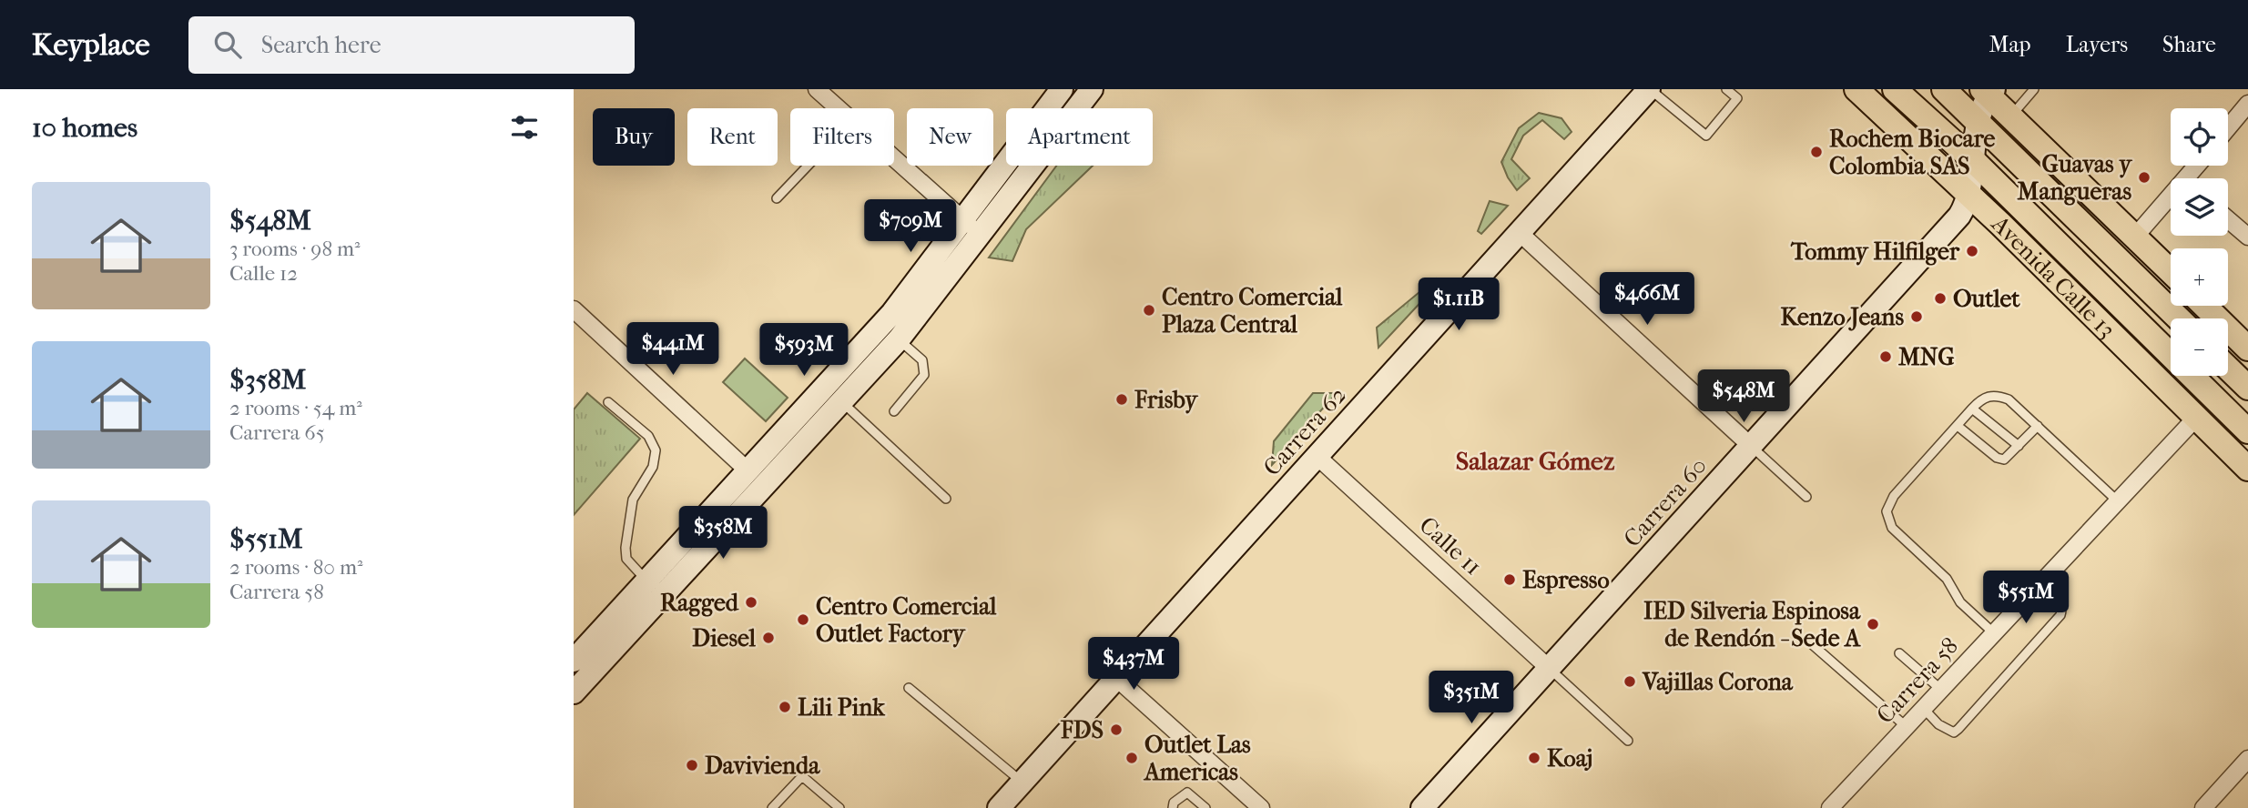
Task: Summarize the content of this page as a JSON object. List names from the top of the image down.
{
  "streets": {
    "main road": ["Avenida Calle 13"],
    "street": [
      "Carrera 62",
      "Carrera 60",
      "Calle 11",
      "Carrera 58"
    ]
  },
  "crossings": [
    ["Avenida Calle 13", "Carrera 60"],
    ["Avenida Calle 13", "Carrera 58"],
    ["Carrera 62", "Calle 11"],
    ["Carrera 60", "Calle 11"]
  ],
  "districts": ["Salazar Gómez"],
  "places": [
    "Rochem Biocare Colombia SAS",
    "Guavas y Mangueras",
    "Tommy Hilfilger",
    "Outlet",
    "Centro Comercial Plaza Central",
    "Kenzo Jeans",
    "MNG",
    "Frisby",
    "Espresso",
    "Ragged",
    "Centro Comercial Outlet Factory",
    "IED Silveria Espinosa de Rendón - Sede A",
    "Diesel",
    "Vajillas Corona",
    "Lili Pink",
    "FDS",
    "Outlet Las Americas",
    "Koaj",
    "Davivienda"
  ],
  "page": {
    "header": "Keyplace",
    "search": "Search here",
    "nav": ["Map", "Layers", "Share"],
    "heading": "10 homes",
    "map_buttons": ["+", "−"],
    "chip": [
      "Buy",
      "Rent",
      "Filters",
      "New",
      "Apartment"
    ],
    "list": [
      {
        "name": "$548M",
        "note": "3 rooms · 98 m² · Calle 12"
      },
      {
        "name": "$358M",
        "note": "2 rooms · 54 m² · Carrera 65"
      },
      {
        "name": "$551M",
        "note": "2 rooms · 80 m² · Carrera 58"
      }
    ],
    "price": [
      "$709M",
      "$466M",
      "$1.11B",
      "$441M",
      "$593M",
      "$548M",
      "$358M",
      "$551M",
      "$437M",
      "$351M"
    ]
  }
}
